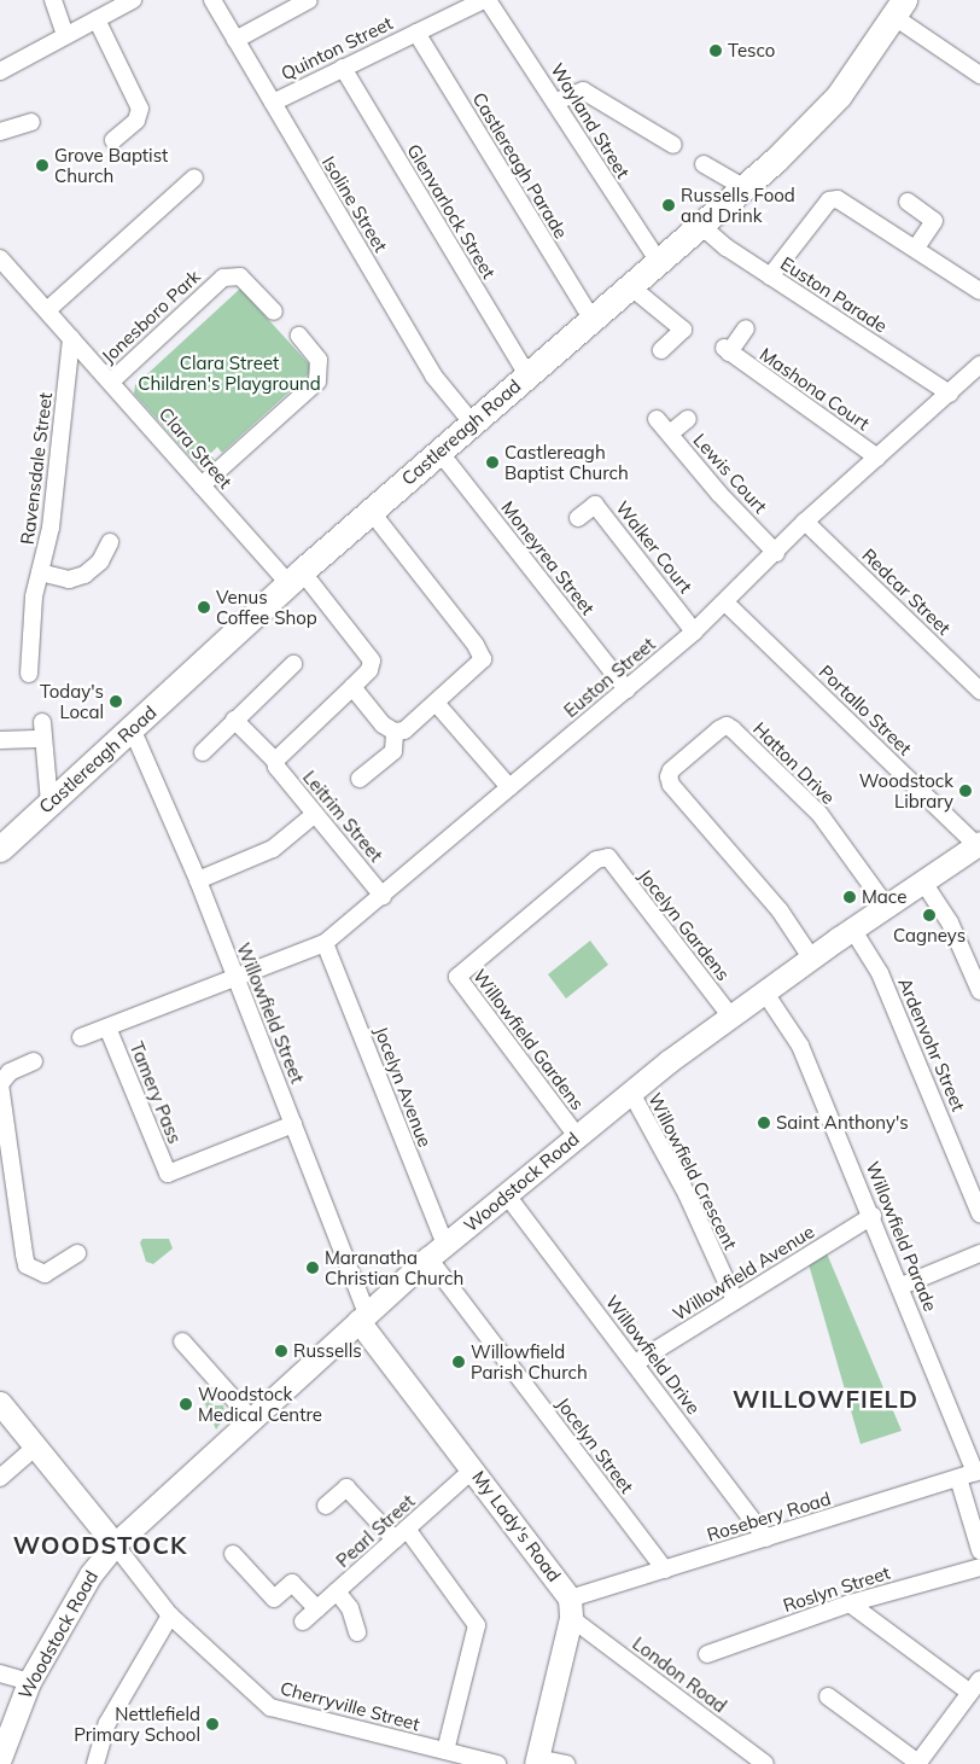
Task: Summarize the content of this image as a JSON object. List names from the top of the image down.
{
  "streets": {
    "main road": ["Castlereagh Road"],
    "street": [
      "Quinton Street",
      "Wayland Street",
      "Castlereagh Parade",
      "Isoline Street",
      "Glenvarlock Street",
      "Euston Parade",
      "Jonesboro Park",
      "Mashona Court",
      "Clara Street",
      "Ravensdale Street",
      "Lewis Court",
      "Walker Court",
      "Moneyrea Street",
      "Redcar Street",
      "Euston Street",
      "Portallo Street",
      "Hatton Drive",
      "Leitrim Street",
      "Jocelyn Gardens",
      "Willowfield Street",
      "Willowfield Gardens",
      "Ardenvohr Street",
      "Jocelyn Avenue",
      "Tamery Pass",
      "Willowfield Crescent",
      "Woodstock Road",
      "Willowfield Parade",
      "Willowfield Avenue",
      "Willowfield Drive",
      "Jocelyn Street",
      "Rosebery Road",
      "My Lady's Road",
      "Pearl Street",
      "Roslyn Street",
      "London Road",
      "Cherryville Street"
    ]
  },
  "crossings": [
    ["Quinton Street", "Wayland Street"],
    ["Quinton Street", "Castlereagh Parade"],
    ["Quinton Street", "Isoline Street"],
    ["Quinton Street", "Glenvarlock Street"],
    ["Wayland Street", "Castlereagh Road"],
    ["Castlereagh Parade", "Castlereagh Road"],
    ["Isoline Street", "Castlereagh Road"],
    ["Glenvarlock Street", "Castlereagh Road"],
    ["Euston Parade", "Castlereagh Road"],
    ["Euston Parade", "Euston Street"],
    ["Jonesboro Park", "Clara Street"],
    ["Mashona Court", "Euston Street"],
    ["Castlereagh Road", "Clara Street"],
    ["Castlereagh Road", "Moneyrea Street"],
    ["Castlereagh Road", "Willowfield Street"],
    ["Clara Street", "Ravensdale Street"],
    ["Lewis Court", "Euston Street"],
    ["Walker Court", "Euston Street"],
    ["Moneyrea Street", "Euston Street"],
    ["Redcar Street", "Euston Street"],
    ["Euston Street", "Portallo Street"],
    ["Euston Street", "Leitrim Street"],
    ["Euston Street", "Willowfield Street"],
    ["Euston Street", "Jocelyn Avenue"],
    ["Euston Street", "Tamery Pass"],
    ["Portallo Street", "Woodstock Road"],
    ["Hatton Drive", "Woodstock Road"],
    ["Jocelyn Gardens", "Willowfield Gardens"],
    ["Jocelyn Gardens", "Woodstock Road"],
    ["Willowfield Street", "Tamery Pass"],
    ["Willowfield Street", "Woodstock Road"],
    ["Willowfield Street", "My Lady's Road"],
    ["Willowfield Gardens", "Woodstock Road"],
    ["Ardenvohr Street", "Woodstock Road"],
    ["Jocelyn Avenue", "Woodstock Road"],
    ["Jocelyn Avenue", "Jocelyn Street"],
    ["Willowfield Crescent", "Woodstock Road"],
    ["Willowfield Crescent", "Willowfield Avenue"],
    ["Woodstock Road", "Willowfield Parade"],
    ["Woodstock Road", "Willowfield Drive"],
    ["Woodstock Road", "Jocelyn Street"],
    ["Woodstock Road", "My Lady's Road"],
    ["Woodstock Road", "Cherryville Street"],
    ["Willowfield Parade", "Willowfield Avenue"],
    ["Willowfield Parade", "Rosebery Road"],
    ["Willowfield Avenue", "Willowfield Drive"],
    ["Willowfield Drive", "Rosebery Road"],
    ["Jocelyn Street", "Rosebery Road"],
    ["Rosebery Road", "My Lady's Road"],
    ["Rosebery Road", "London Road"],
    ["My Lady's Road", "Pearl Street"],
    ["My Lady's Road", "London Road"]
  ],
  "districts": ["WILLOWFIELD", "WOODSTOCK"],
  "parks": ["Clara Street Children's Playground"],
  "places": [
    "Tesco",
    "Grove Baptist Church",
    "Russells Food and Drink",
    "Castlereagh Baptist Church",
    "Venus Coffee Shop",
    "Today's Local",
    "Woodstock Library",
    "Mace",
    "Cagneys",
    "Saint Anthony's",
    "Maranatha Christian Church",
    "Russells",
    "Willowfield Parish Church",
    "Woodstock Medical Centre",
    "Nettlefield Primary School"
  ]
}
